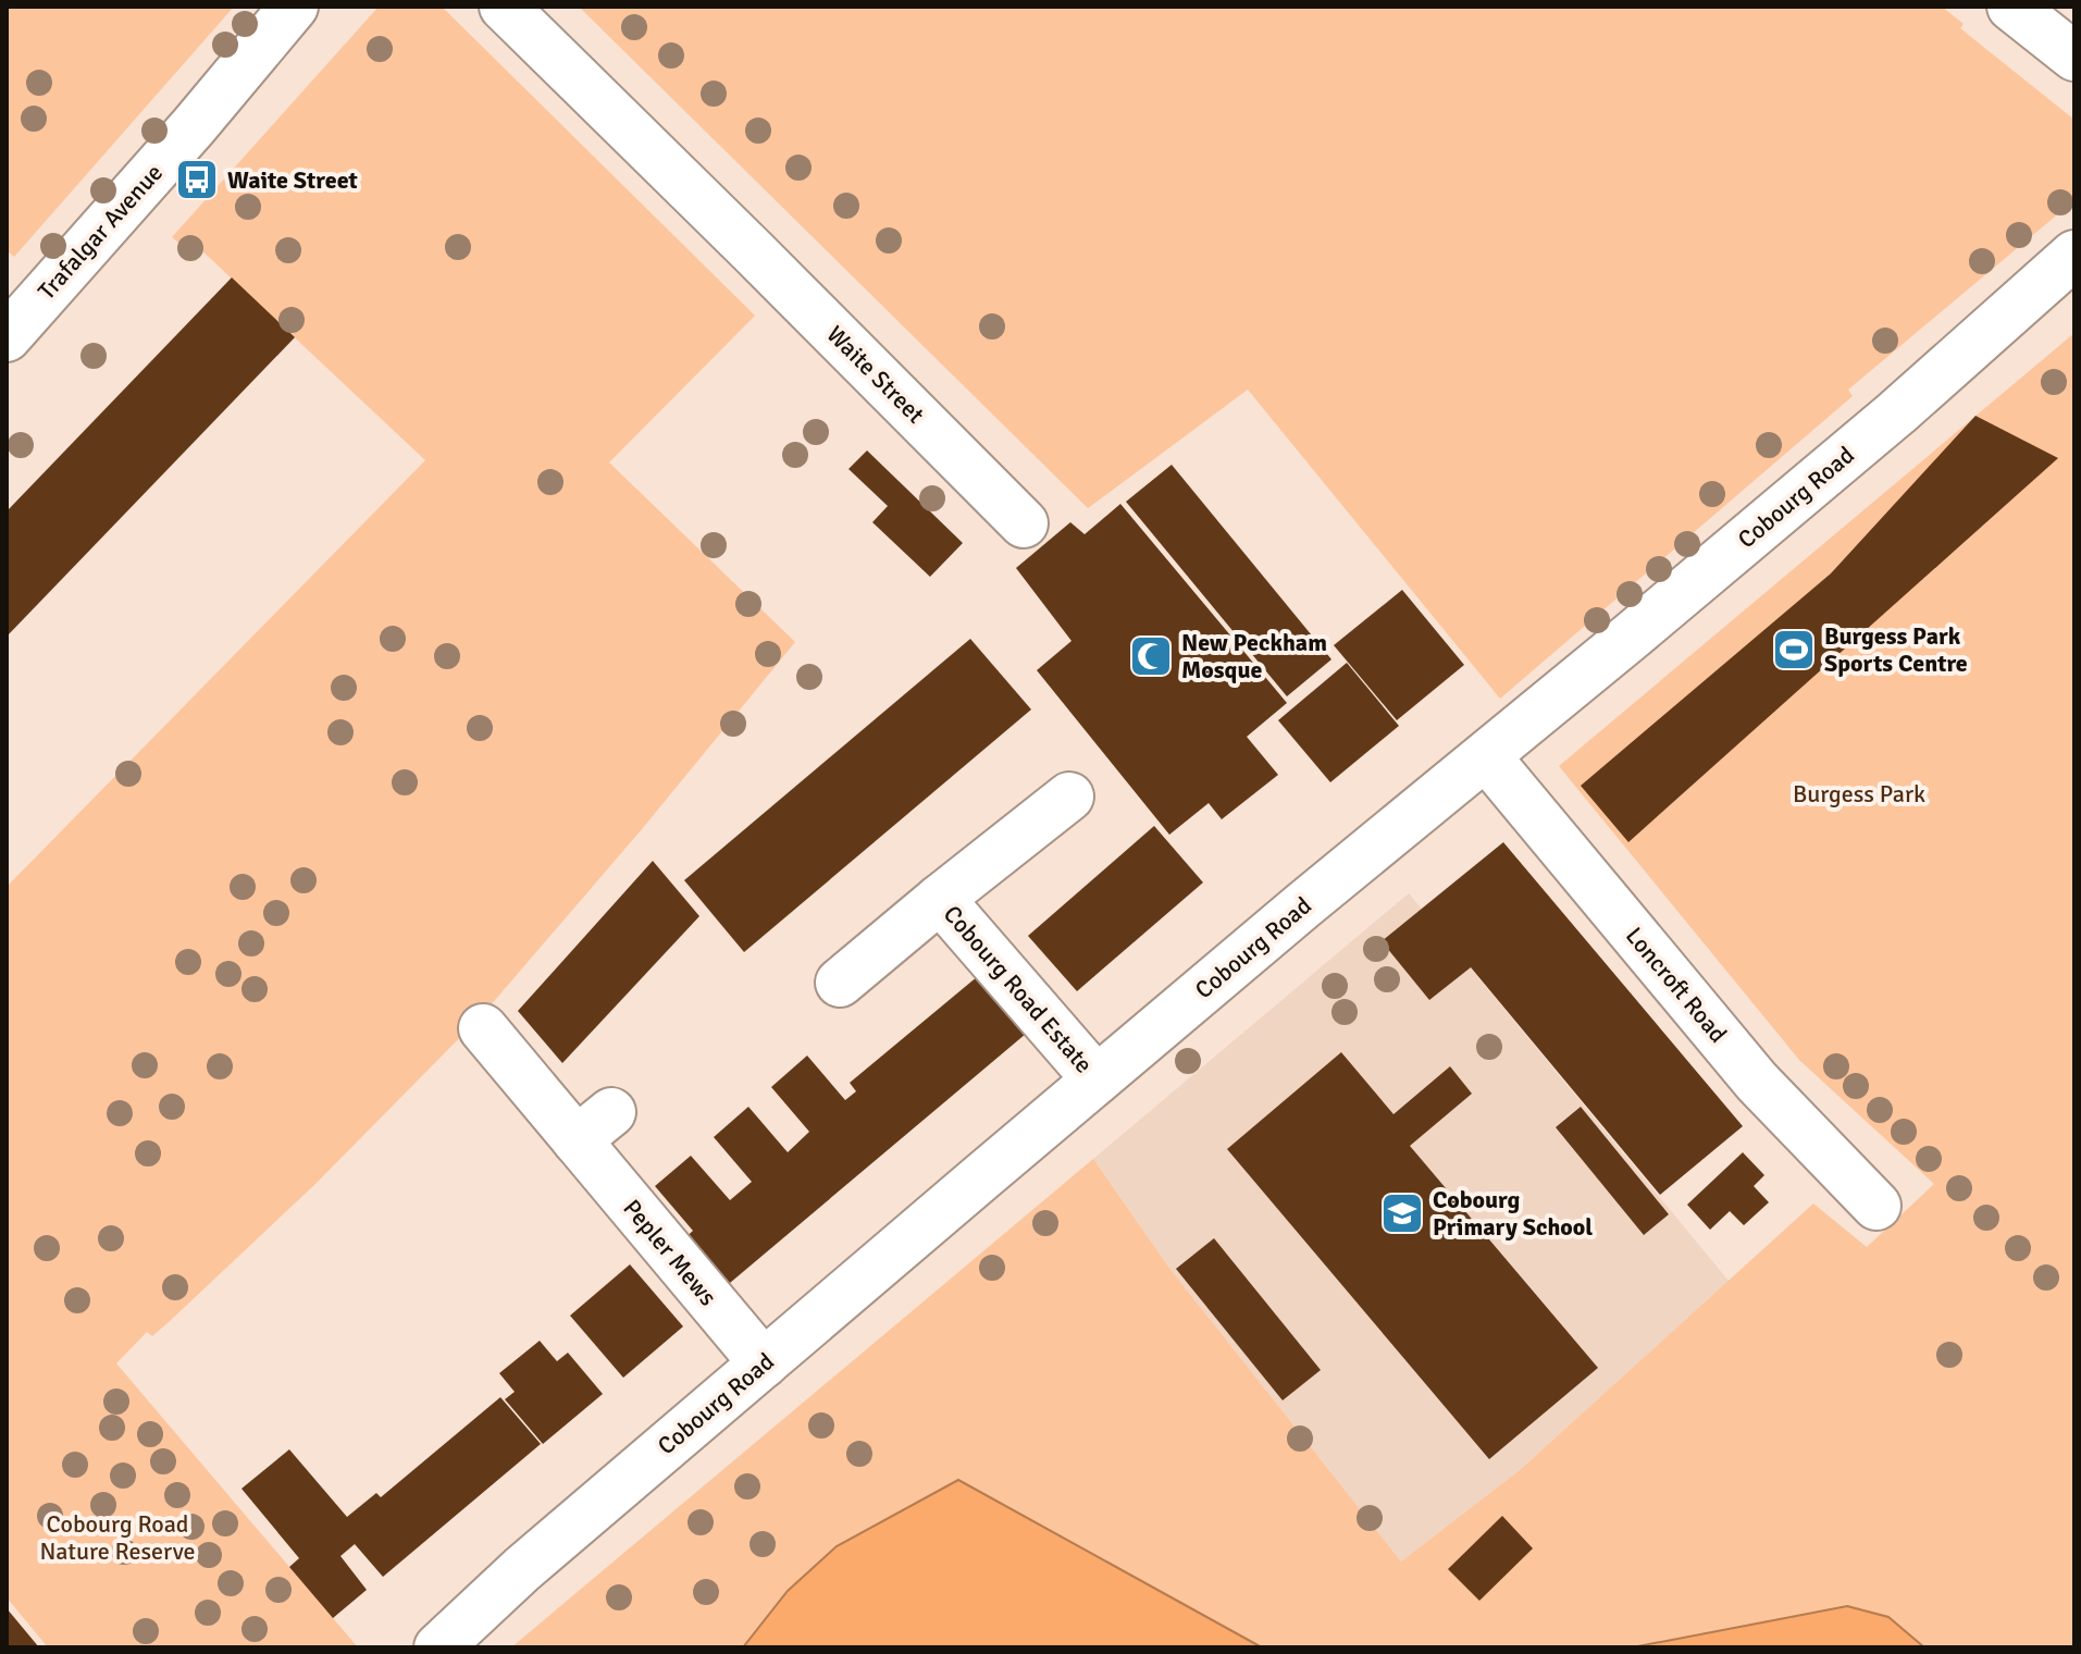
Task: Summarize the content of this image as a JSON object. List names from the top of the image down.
{
  "streets": {
    "street": [
      "Trafalgar Avenue",
      "Waite Street",
      "Cobourg Road",
      "Loncroft Road",
      "Cobourg Road Estate",
      "Pepler Mews"
    ]
  },
  "crossings": [
    ["Cobourg Road", "Loncroft Road"],
    ["Cobourg Road", "Cobourg Road Estate"],
    ["Cobourg Road", "Pepler Mews"]
  ],
  "parks": ["Burgess Park", "Cobourg Road Nature Reserve"],
  "places": {
    "bus stop": ["Waite Street"],
    "sports": ["Burgess Park Sports Centre"],
    "mosque": ["New Peckham Mosque"],
    "school or university": ["Cobourg Primary School"]
  }
}
